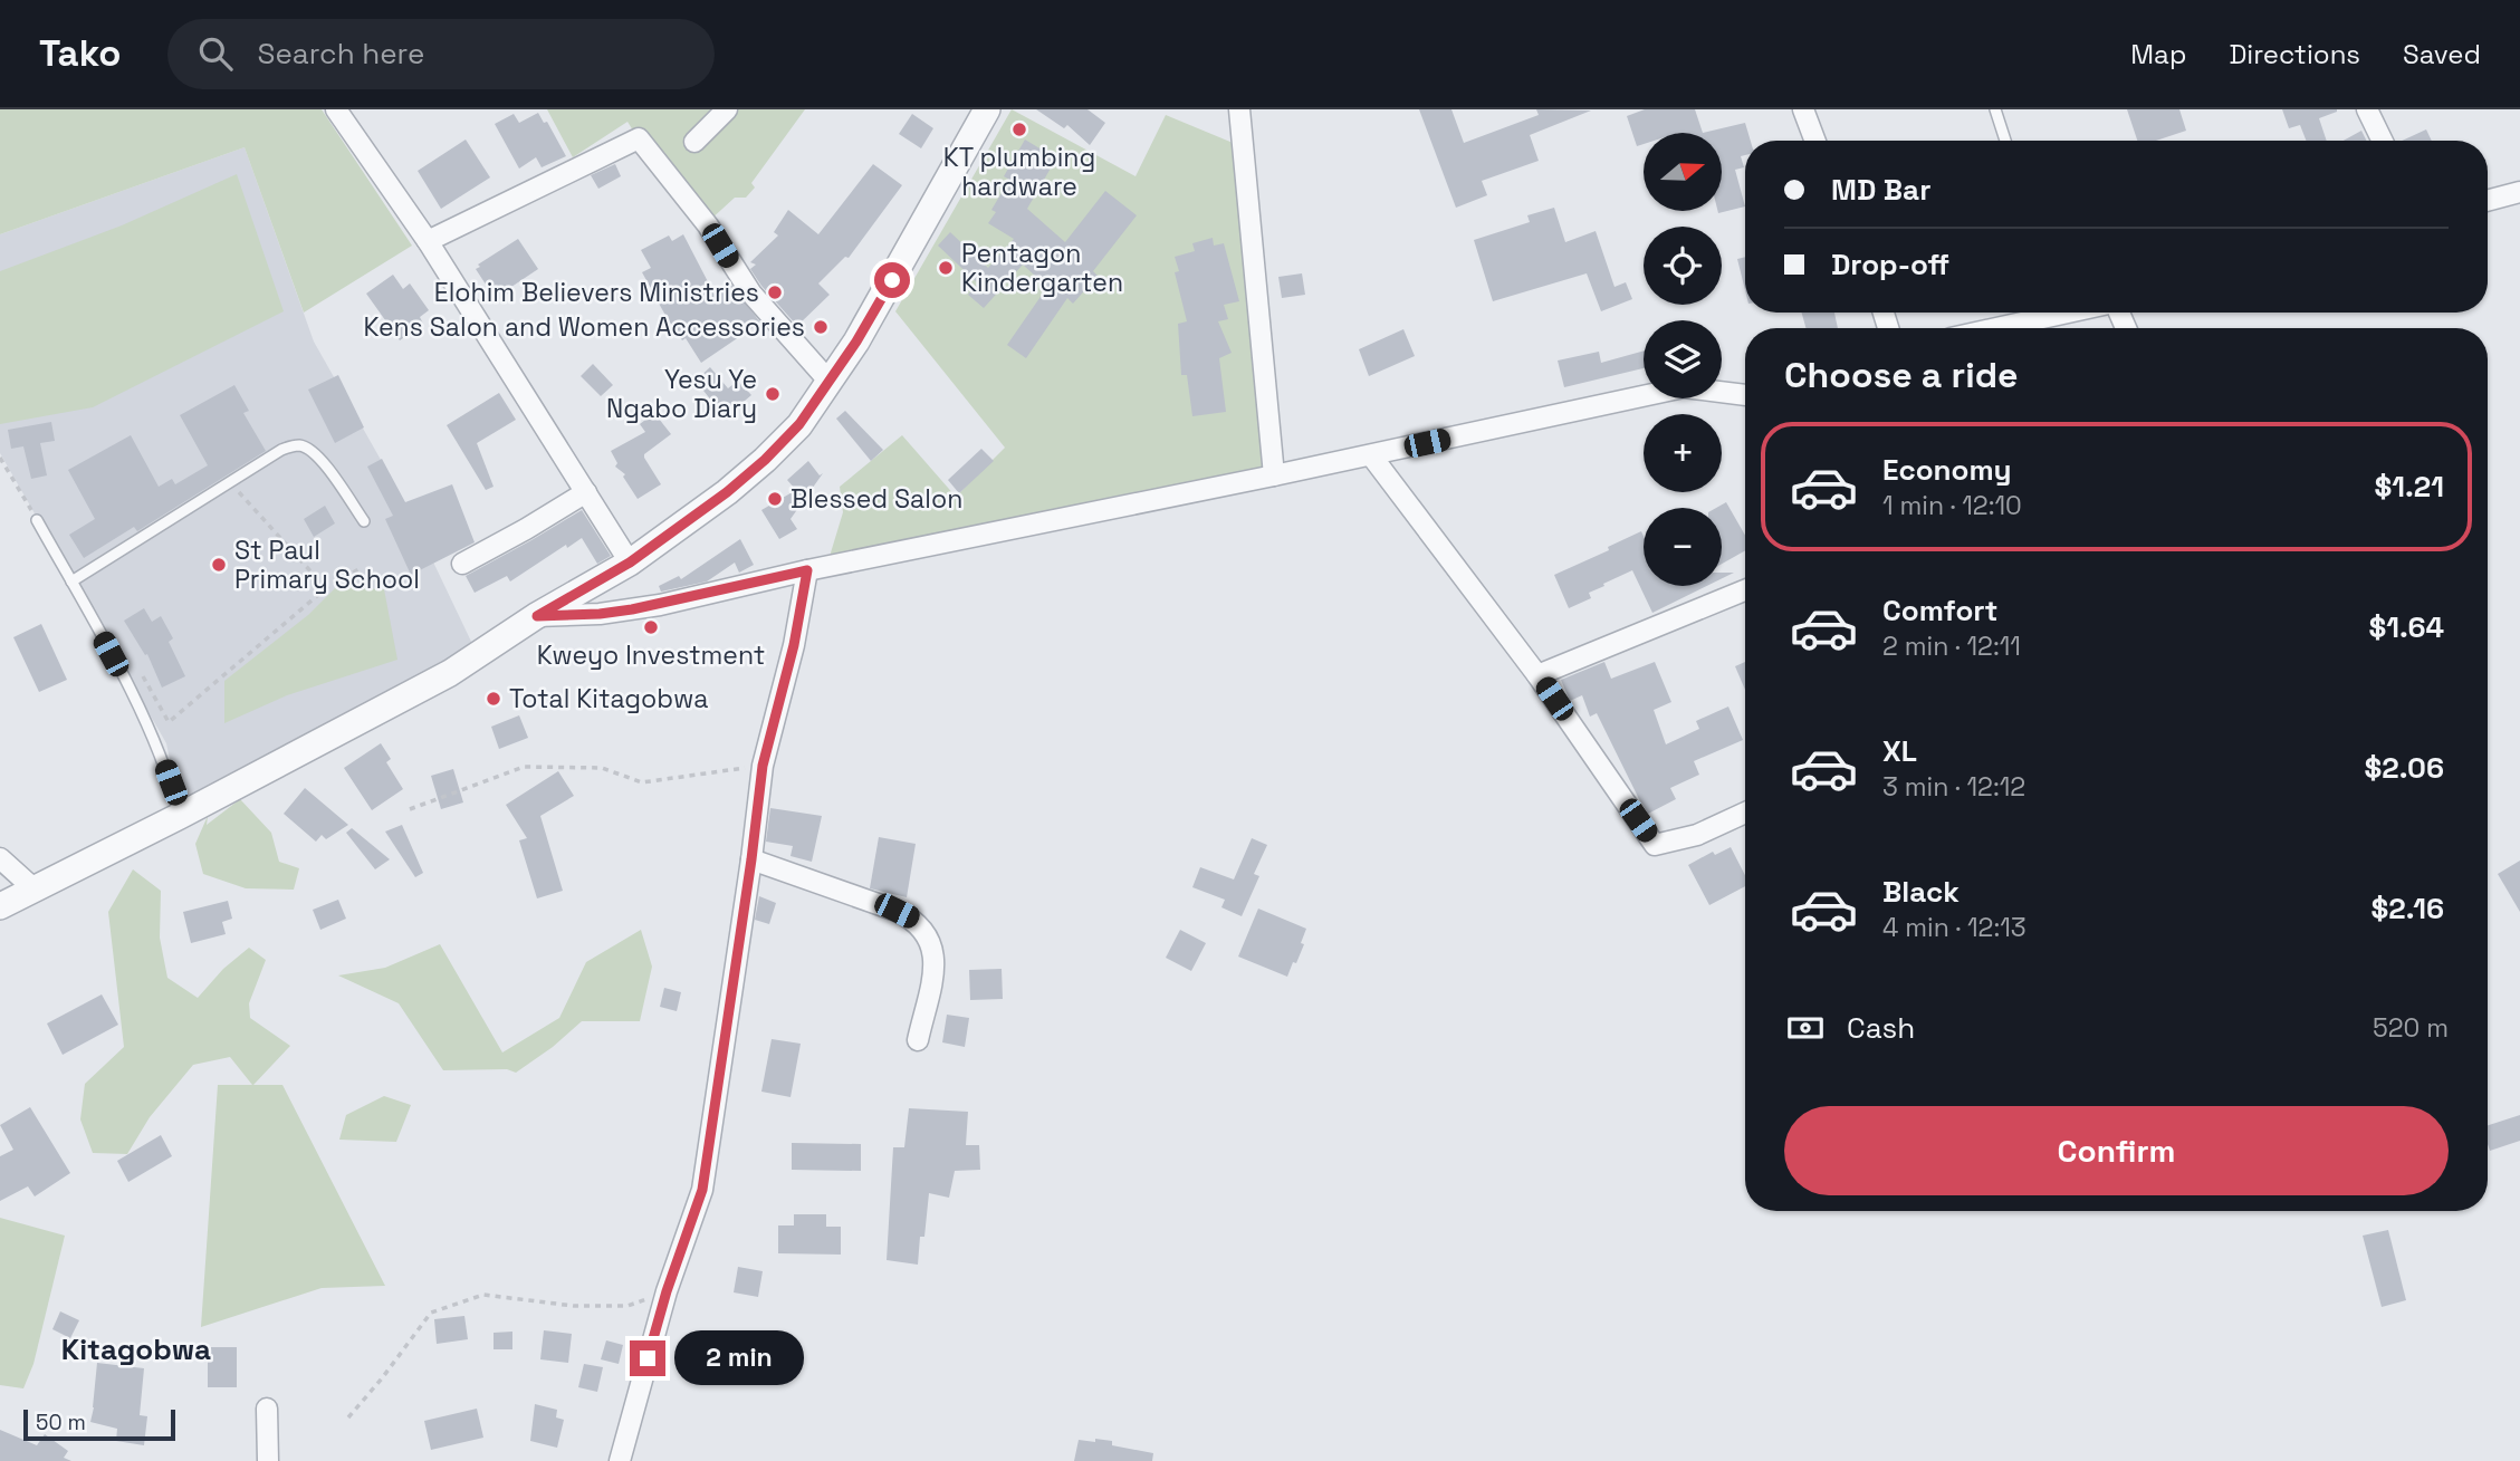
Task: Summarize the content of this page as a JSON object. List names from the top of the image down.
{
  "districts": ["Kitagobwa"],
  "places": [
    "KT plumbing hardware",
    "Pentagon Kindergarten",
    "Elohim Believers Ministries",
    "Kens Salon and Women Accessories",
    "Yesu Ye Ngabo Diary",
    "Blessed Salon",
    "St Paul Primary School",
    "Kweyo Investment",
    "Total Kitagobwa"
  ],
  "scale_bar": "50 m",
  "north": "right",
  "page": {
    "header": "Tako",
    "search": "Search here",
    "nav": ["Map", "Directions", "Saved"],
    "map_buttons": ["+", "−"],
    "banner": ["MD Bar", "Drop-off"],
    "heading": "Choose a ride",
    "list": [
      {
        "name": "Economy",
        "note": "1 min · 12:10",
        "value": "$1.21"
      },
      {
        "name": "Comfort",
        "note": "2 min · 12:11",
        "value": "$1.64"
      },
      {
        "name": "XL",
        "note": "3 min · 12:12",
        "value": "$2.06"
      },
      {
        "name": "Black",
        "note": "4 min · 12:13",
        "value": "$2.16"
      }
    ],
    "pay": ["Cash", "520 m"],
    "buttons": "Confirm",
    "bubble": "2 min",
    "scale": "50 m"
  }
}
